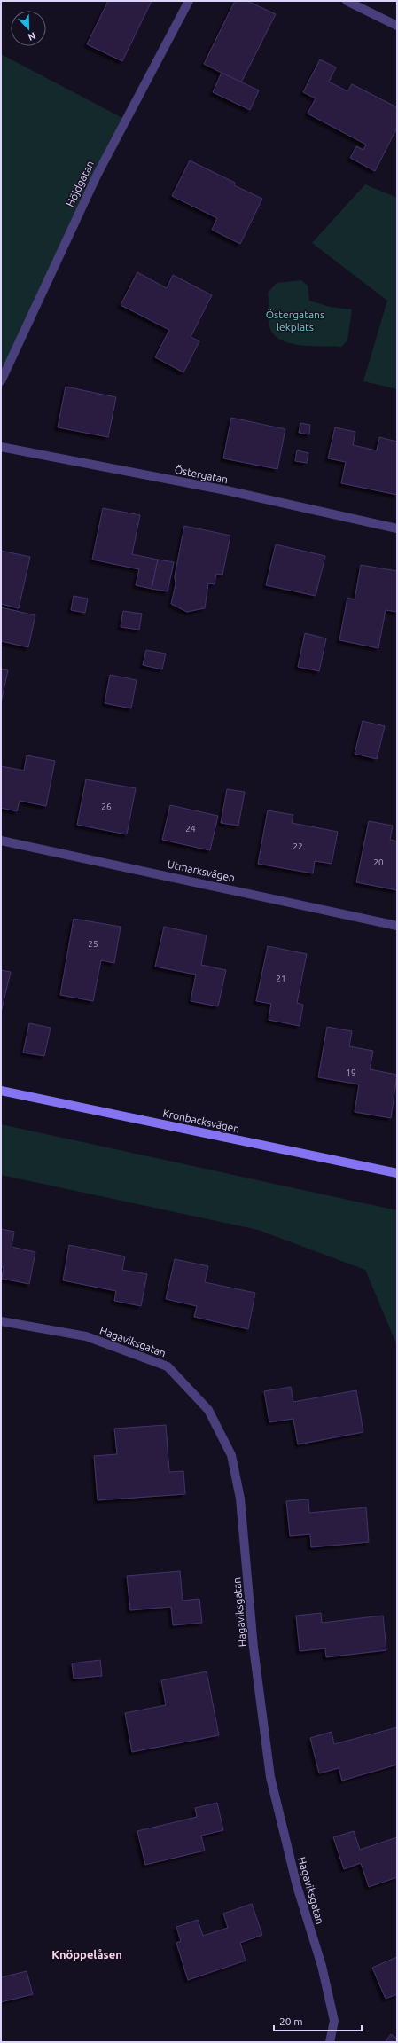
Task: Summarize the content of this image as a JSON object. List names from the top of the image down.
{
  "streets": {
    "street": [
      "Höjdgatan",
      "Östergatan",
      "Utmarksvägen",
      "Kronbacksvägen",
      "Hagaviksgatan"
    ]
  },
  "districts": ["Knöppelåsen"],
  "parks": ["Östergatans lekplats"],
  "house_numbers": [
    "26",
    "24",
    "22",
    "20",
    "25",
    "21",
    "19"
  ],
  "scale_bar": "20 m",
  "north": "bottom right"
}
